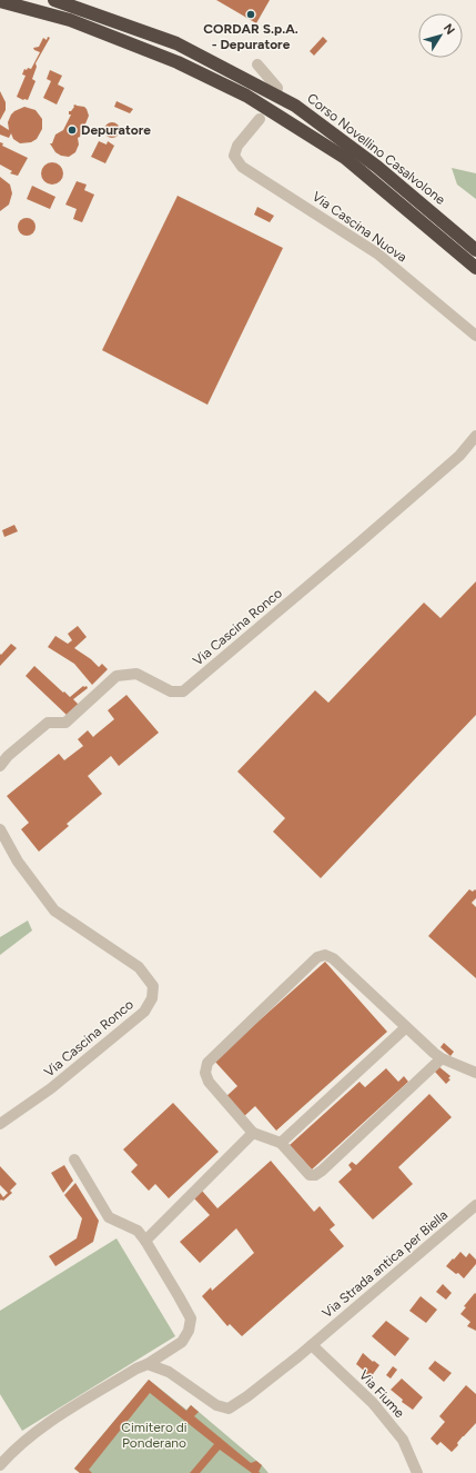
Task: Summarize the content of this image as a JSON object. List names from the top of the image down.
{
  "streets": {
    "highway": ["Corso Novellino Casalvolone"],
    "street": [
      "Via Cascina Nuova",
      "Via Cascina Ronco",
      "Via Strada antica per Biella",
      "Via Fiume"
    ]
  },
  "crossings": [
    ["Via Strada antica per Biella", "Via Fiume"]
  ],
  "parks": ["Cimitero di Ponderano"],
  "places": ["CORDAR S.p.A. - Depuratore", "Depuratore"],
  "north": "top right"
}
